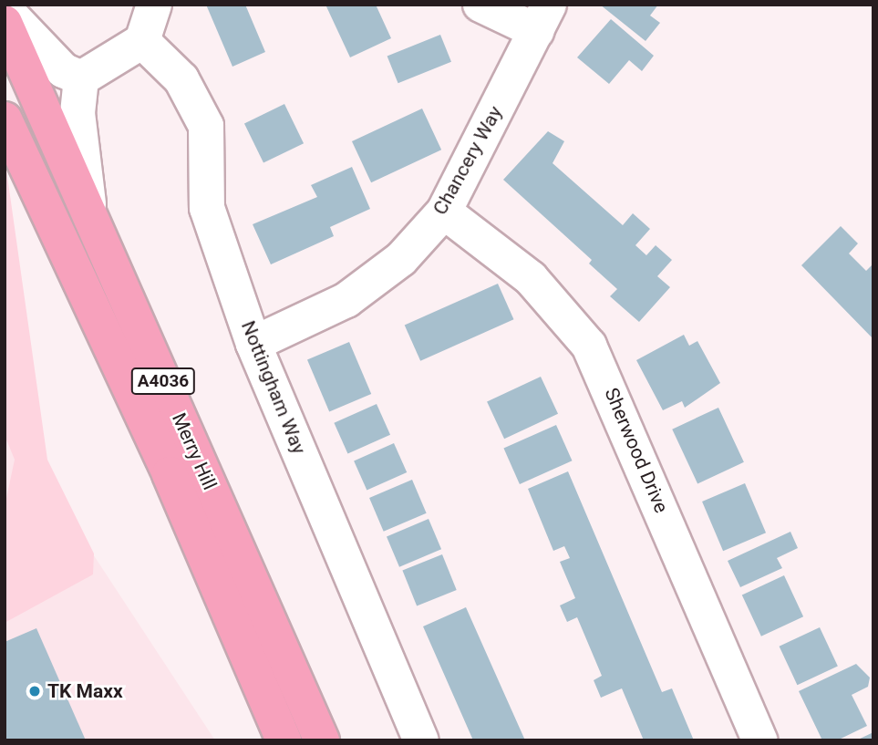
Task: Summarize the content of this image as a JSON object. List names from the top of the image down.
{
  "streets": {
    "highway": ["A4036", "Merry Hill"],
    "street": ["Chancery Way", "Nottingham Way", "Sherwood Drive"]
  },
  "crossings": [
    ["Chancery Way", "Nottingham Way"],
    ["Chancery Way", "Sherwood Drive"]
  ],
  "places": ["TK Maxx"]
}
